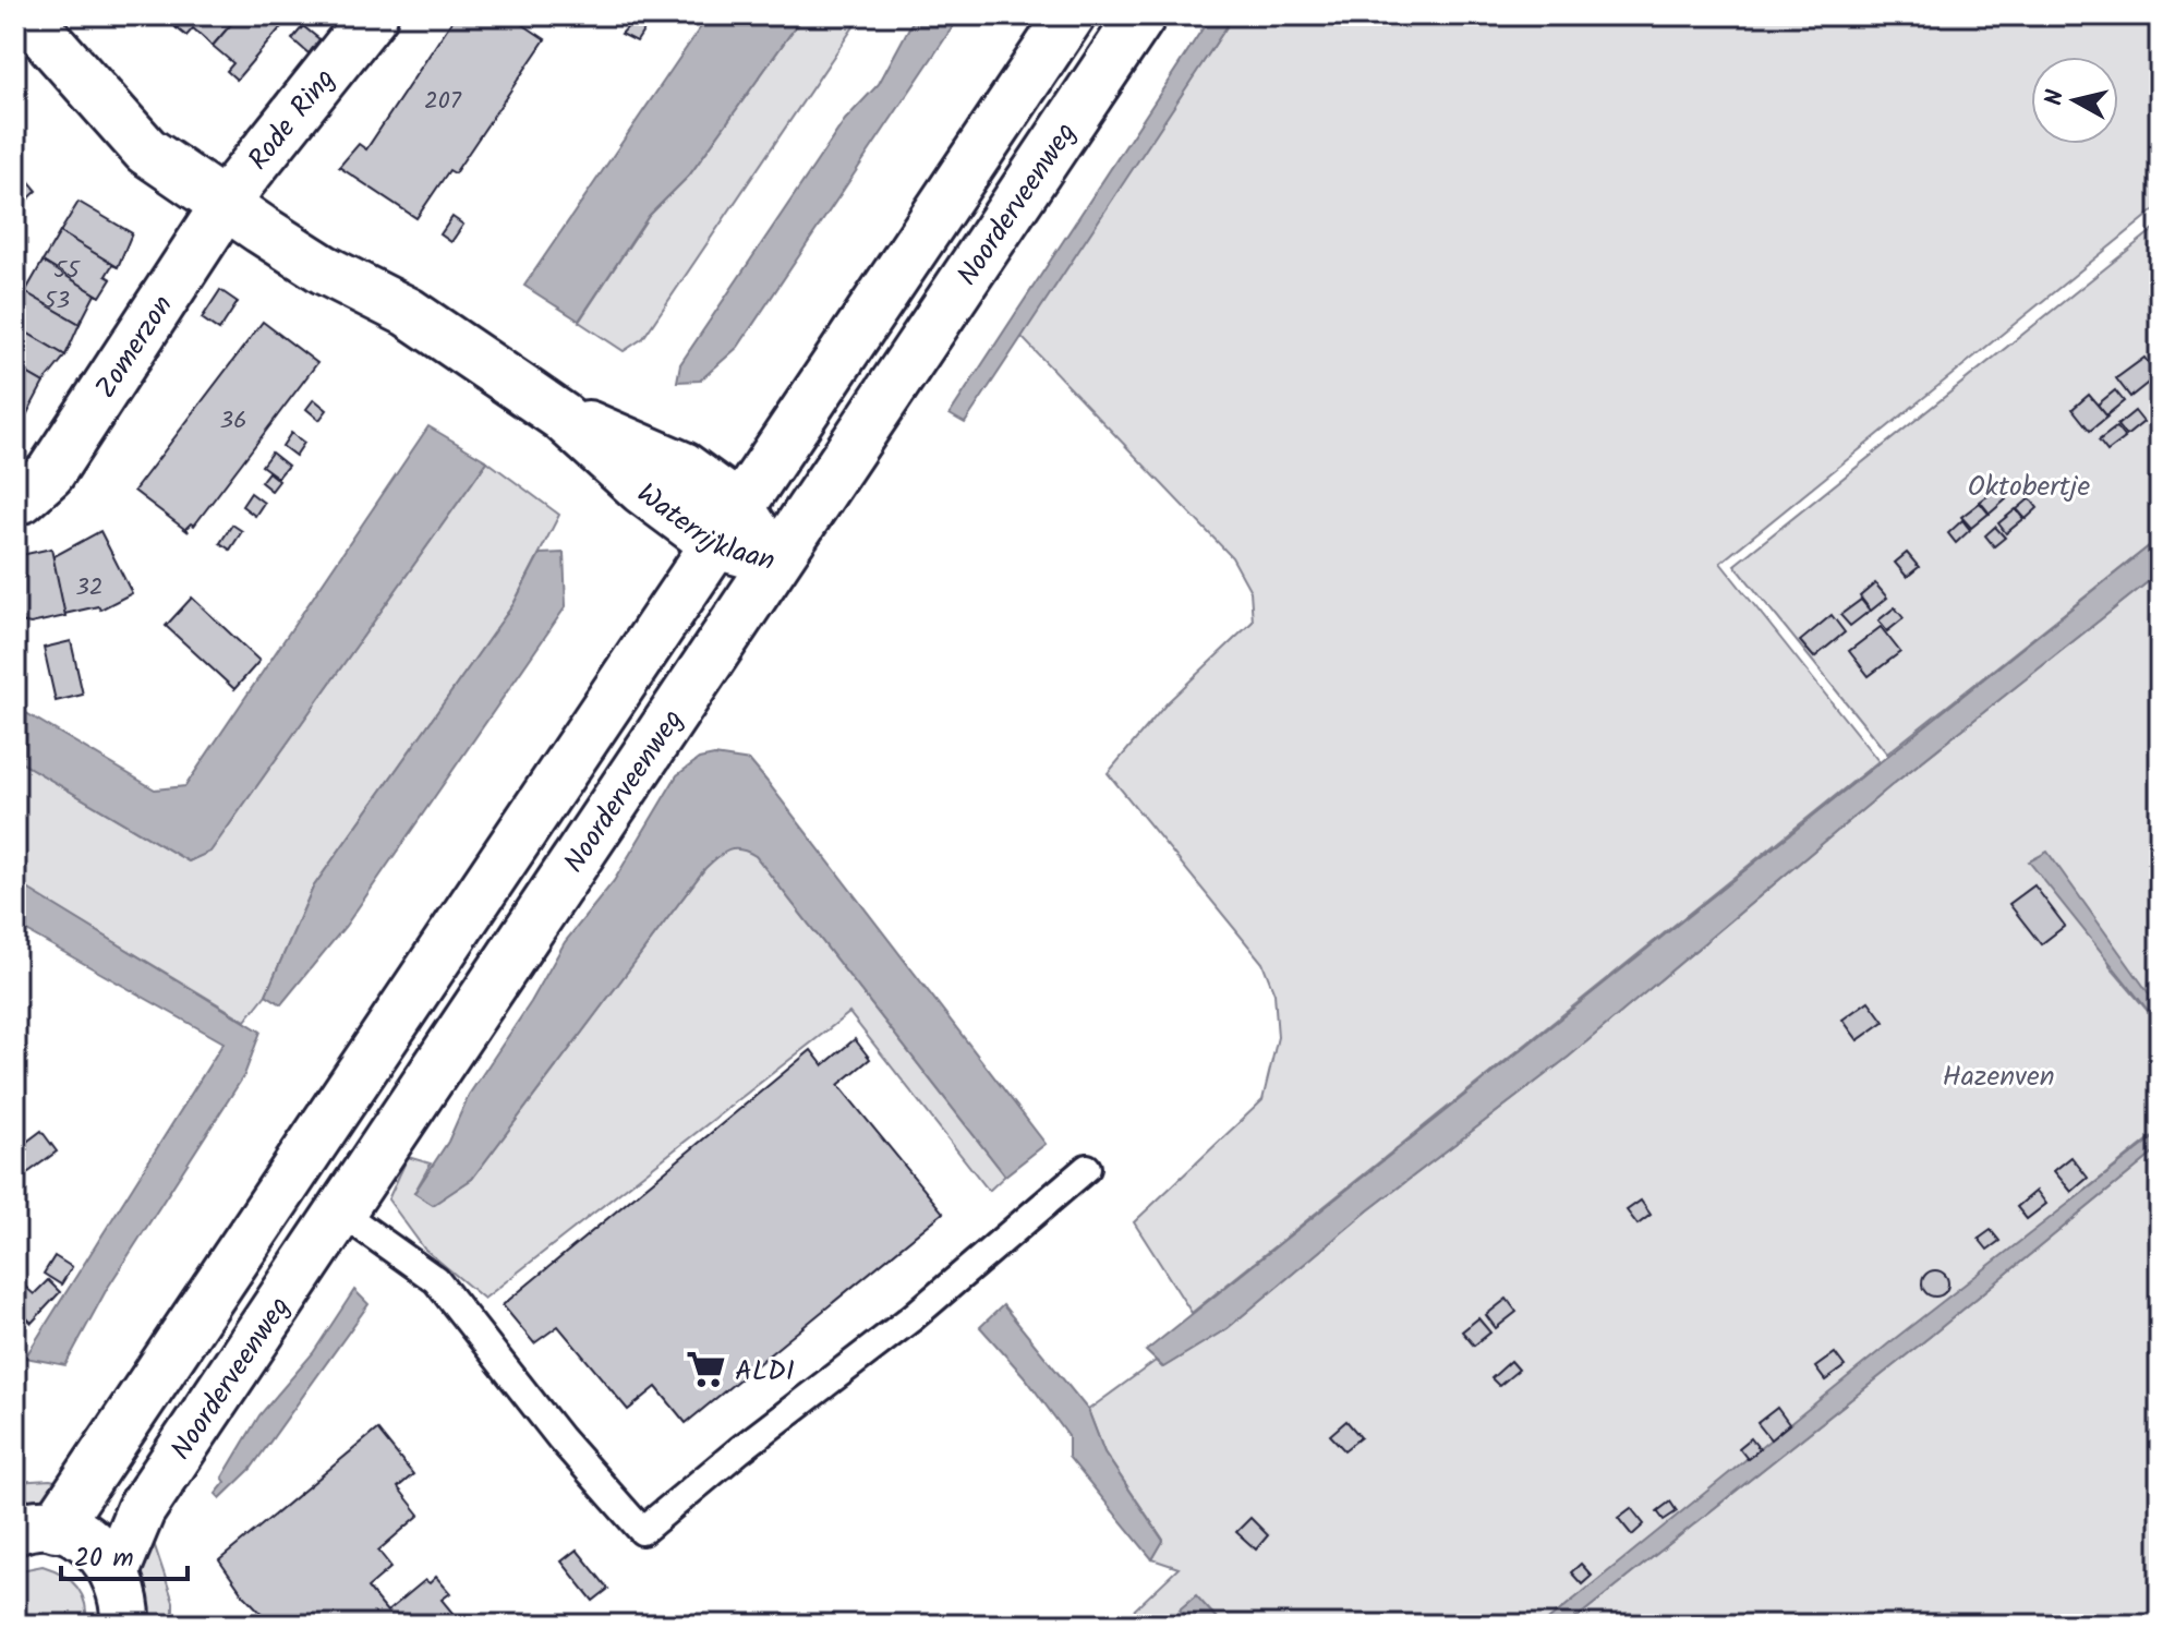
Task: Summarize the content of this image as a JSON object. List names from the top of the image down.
{
  "streets": {
    "street": [
      "Rode Ring",
      "Noorderveenweg",
      "Zomerzon",
      "Waterrijklaan"
    ]
  },
  "crossings": [
    ["Rode Ring", "Zomerzon"],
    ["Rode Ring", "Waterrijklaan"],
    ["Noorderveenweg", "Waterrijklaan"],
    ["Zomerzon", "Waterrijklaan"]
  ],
  "parks": ["Oktobertje", "Hazenven"],
  "places": {
    "supermarket": ["ALDI"]
  },
  "house_numbers": [
    "207",
    "55",
    "53",
    "36",
    "32"
  ],
  "scale_bar": "20 m",
  "north": "left"
}
